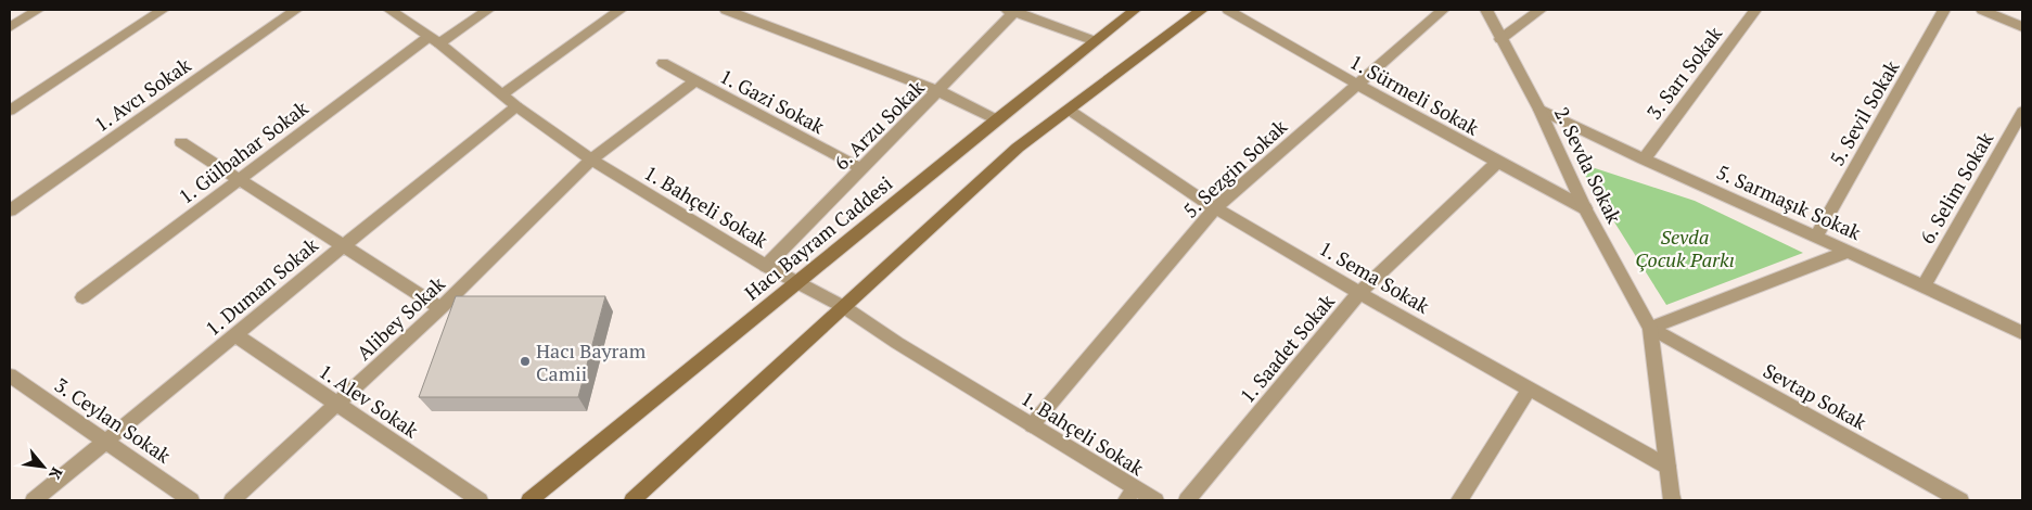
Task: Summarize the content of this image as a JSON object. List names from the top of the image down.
{
  "streets": {
    "main road": ["Hacı Bayram Caddesi"],
    "street": [
      "3. Sarı Sokak",
      "1. Avcı Sokak",
      "1. Sürmeli Sokak",
      "1. Gazi Sokak",
      "5. Sevil Sokak",
      "6. Arzu Sokak",
      "1. Gülbahar Sokak",
      "2. Sevda Sokak",
      "5. Sezgin Sokak",
      "6. Selim Sokak",
      "5. Sarmaşık Sokak",
      "1. Bahçeli Sokak",
      "1. Sema Sokak",
      "1. Duman Sokak",
      "Alibey Sokak",
      "1. Saadet Sokak",
      "Sevtap Sokak",
      "1. Alev Sokak",
      "3. Ceylan Sokak"
    ]
  },
  "crossings": [
    ["3. Sarı Sokak", "5. Sarmaşık Sokak"],
    ["1. Sürmeli Sokak", "2. Sevda Sokak"],
    ["1. Sürmeli Sokak", "5. Sezgin Sokak"],
    ["1. Sürmeli Sokak", "1. Saadet Sokak"],
    ["1. Gazi Sokak", "6. Arzu Sokak"],
    ["1. Gazi Sokak", "1. Bahçeli Sokak"],
    ["1. Gazi Sokak", "Alibey Sokak"],
    ["5. Sevil Sokak", "5. Sarmaşık Sokak"],
    ["6. Arzu Sokak", "1. Bahçeli Sokak"],
    ["1. Gülbahar Sokak", "1. Bahçeli Sokak"],
    ["2. Sevda Sokak", "5. Sarmaşık Sokak"],
    ["2. Sevda Sokak", "1. Sema Sokak"],
    ["2. Sevda Sokak", "Sevtap Sokak"],
    ["5. Sezgin Sokak", "1. Bahçeli Sokak"],
    ["5. Sezgin Sokak", "1. Sema Sokak"],
    ["6. Selim Sokak", "5. Sarmaşık Sokak"],
    ["1. Bahçeli Sokak", "Hacı Bayram Caddesi"],
    ["1. Bahçeli Sokak", "1. Duman Sokak"],
    ["1. Bahçeli Sokak", "Alibey Sokak"],
    ["1. Sema Sokak", "1. Saadet Sokak"],
    ["1. Duman Sokak", "1. Alev Sokak"],
    ["1. Duman Sokak", "3. Ceylan Sokak"],
    ["Alibey Sokak", "1. Alev Sokak"]
  ],
  "parks": ["Sevda Çocuk Parkı"],
  "places": ["Hacı Bayram Camii"],
  "north": "bottom right"
}
